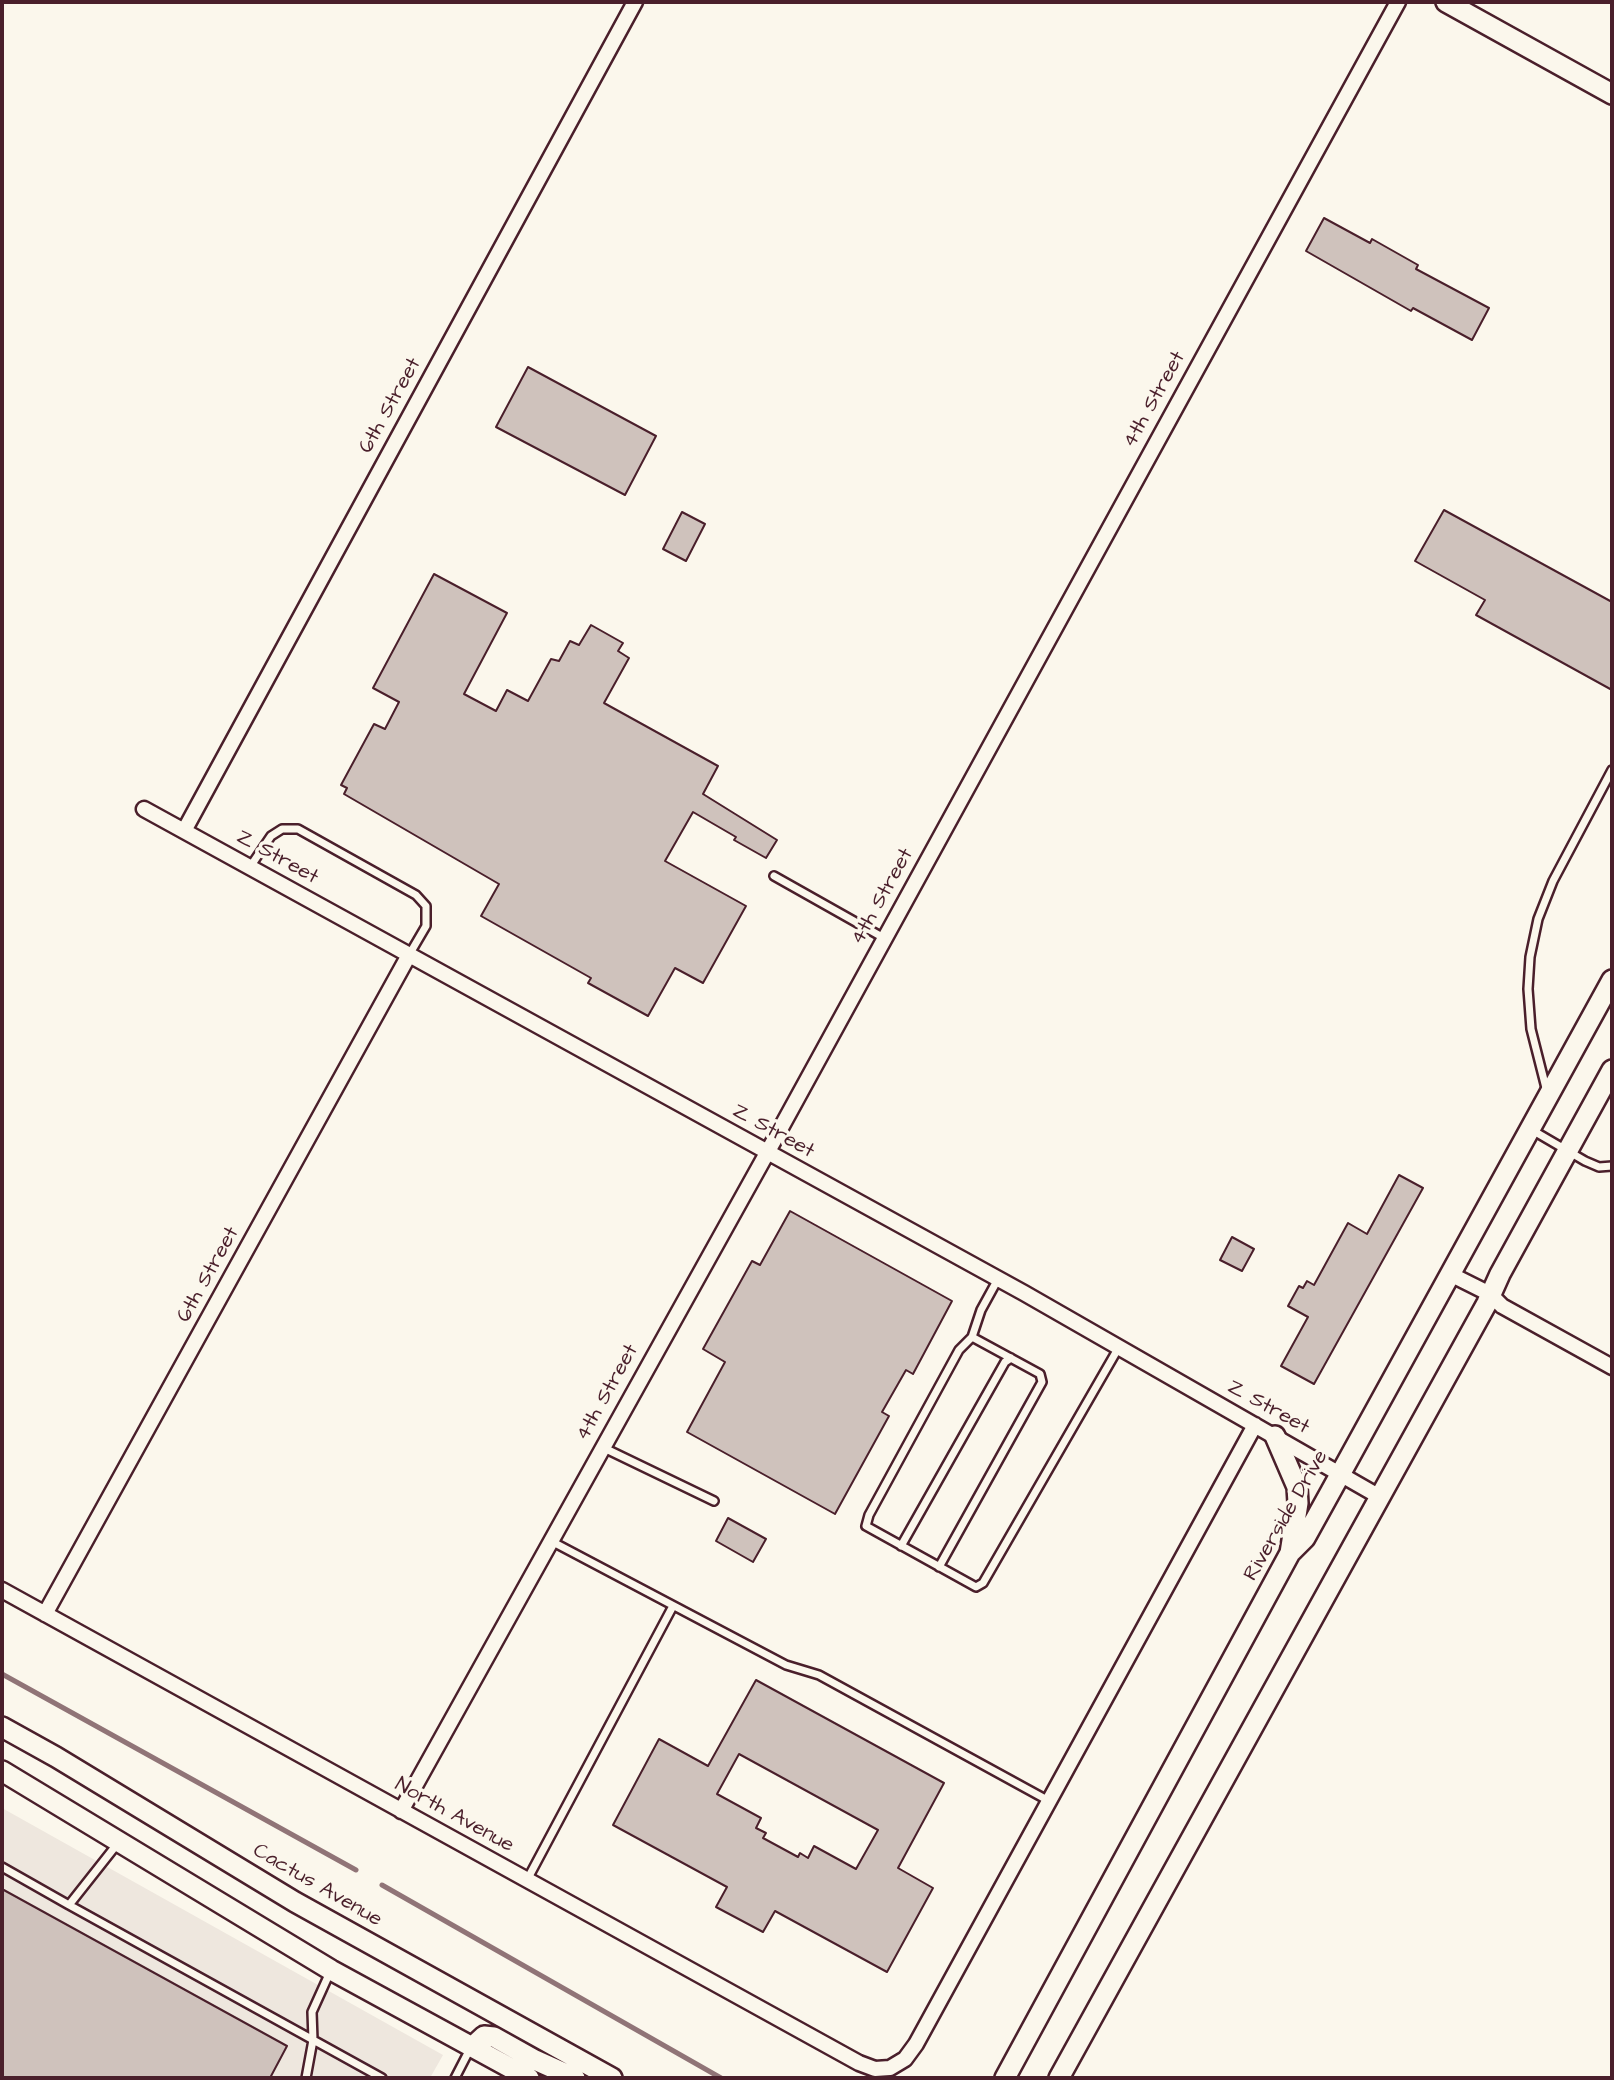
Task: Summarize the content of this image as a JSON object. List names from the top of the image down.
{
  "streets": {
    "street": [
      "4th Street",
      "6th Street",
      "Z Street",
      "Riverside Drive",
      "North Avenue",
      "Cactus Avenue"
    ]
  },
  "crossings": [
    ["4th Street", "Z Street"],
    ["4th Street", "North Avenue"],
    ["6th Street", "Z Street"],
    ["6th Street", "North Avenue"],
    ["Z Street", "Riverside Drive"]
  ]
}
